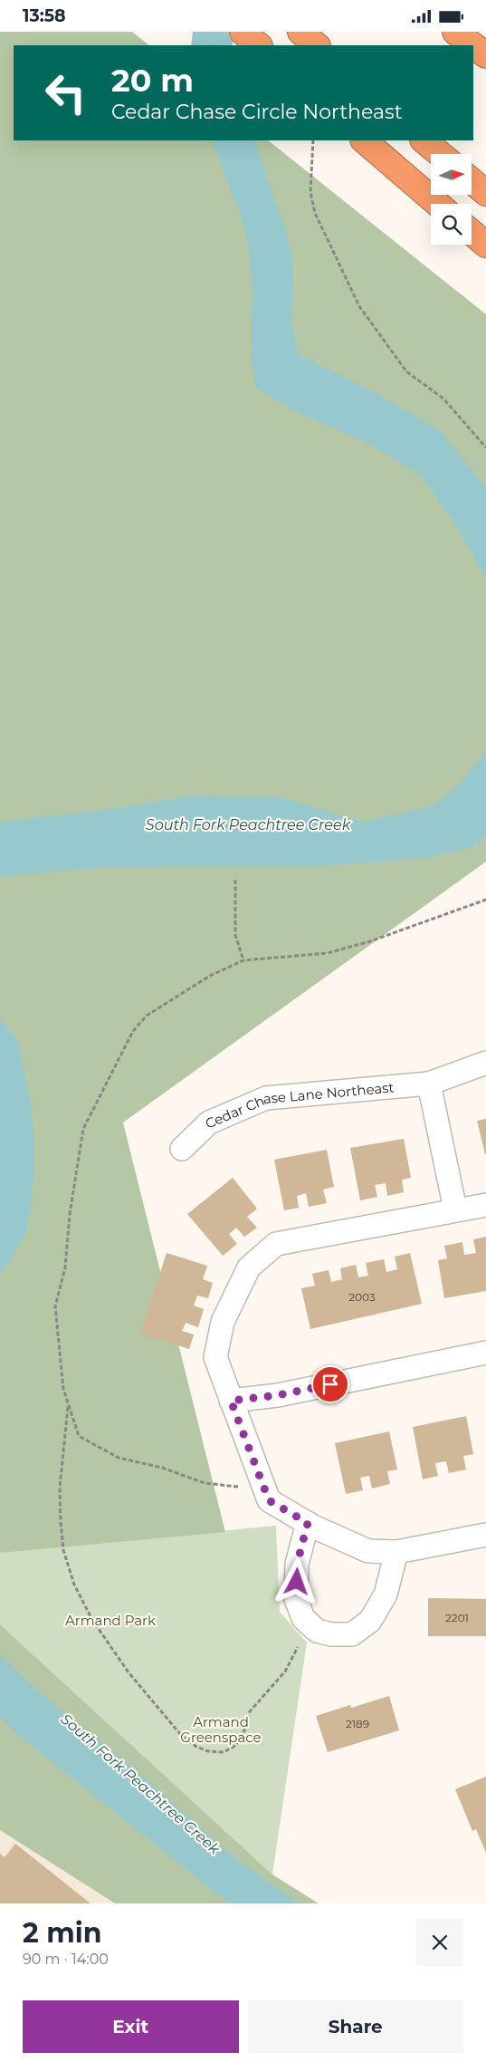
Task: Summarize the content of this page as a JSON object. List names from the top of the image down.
{
  "streets": {
    "street": ["Cedar Chase Lane Northeast"]
  },
  "water": ["South Fork Peachtree Creek"],
  "parks": ["Armand Park", "Armand Greenspace"],
  "house_numbers": ["2003", "2201", "2189"],
  "north": "right",
  "page": {
    "status": "13:58",
    "turn": ["20 m", "Cedar Chase Circle Northeast"],
    "heading": ["2 min", "90 m · 14:00"],
    "buttons": ["Exit", "Share"]
  }
}
